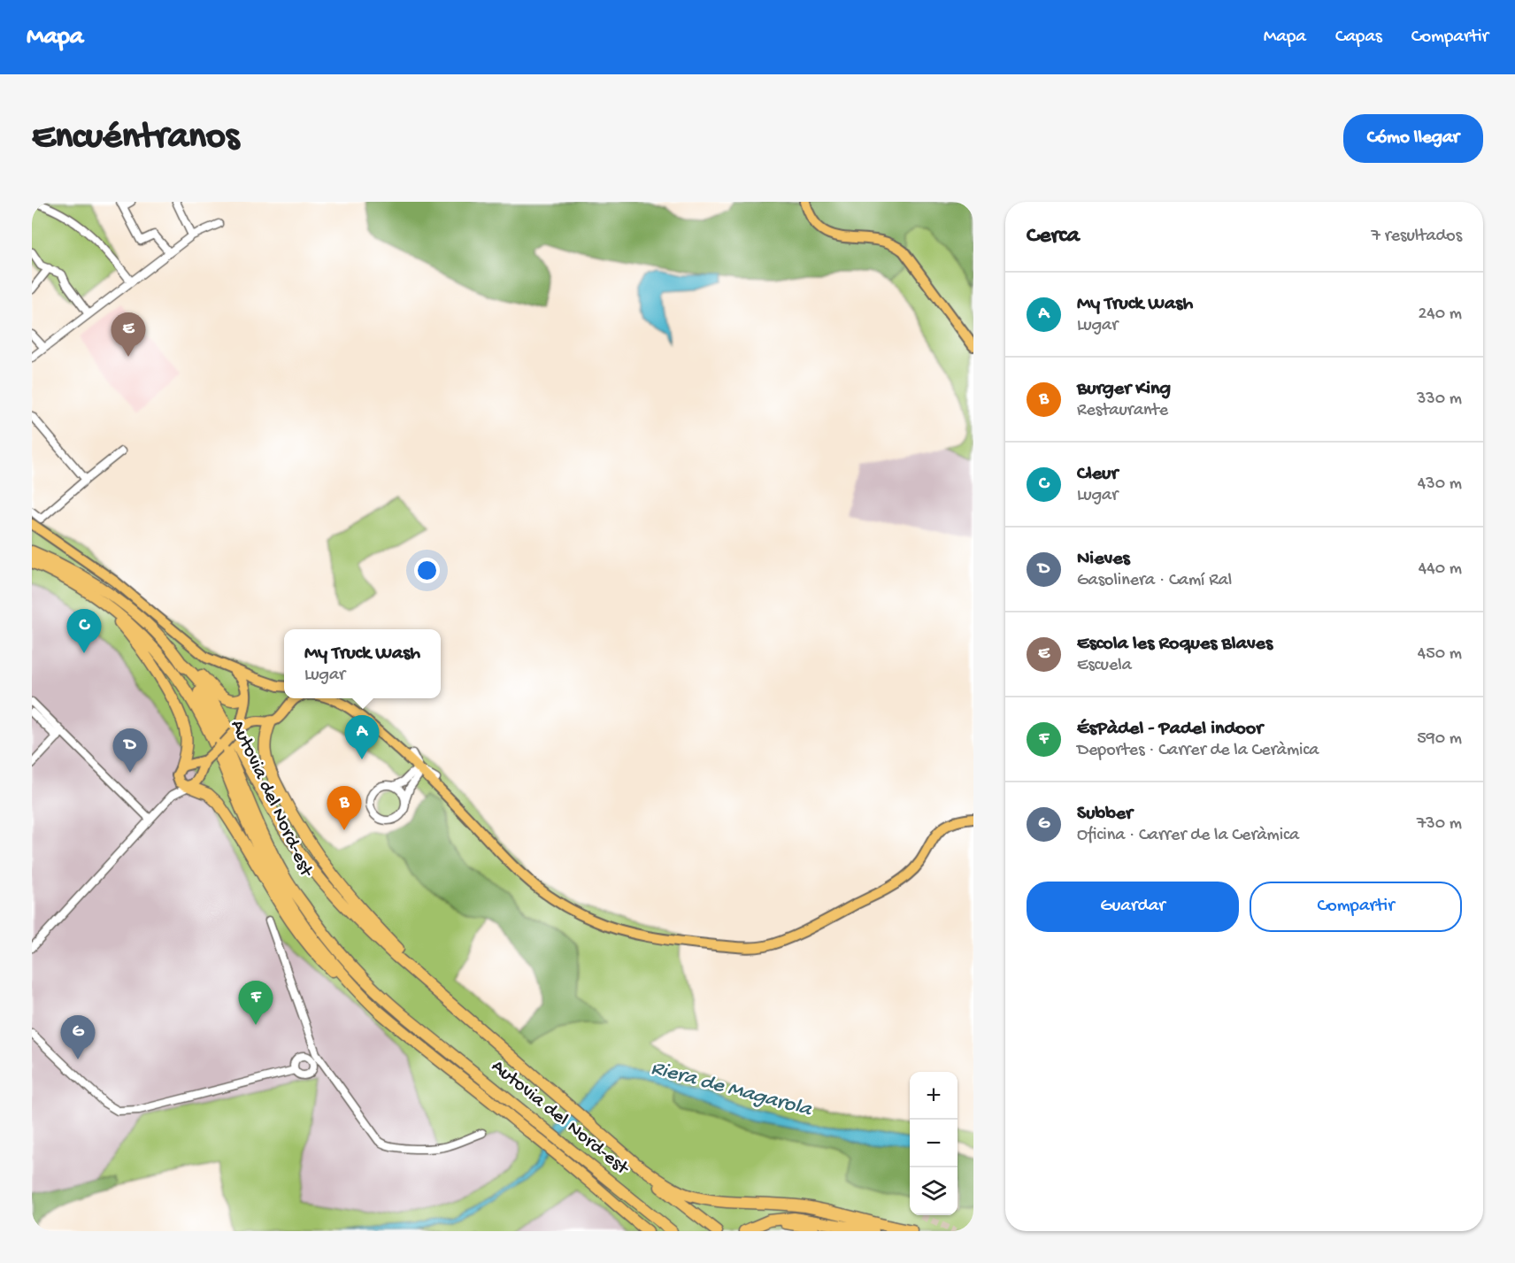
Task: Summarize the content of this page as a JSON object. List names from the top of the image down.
{
  "streets": {
    "highway": ["Autovia del Nord-est"]
  },
  "water": ["Riera de Magarola"],
  "page": {
    "header": "Mapa",
    "nav": ["Mapa", "Capas", "Compartir"],
    "buttons": [
      "Cómo llegar",
      ["Guardar", "Compartir"]
    ],
    "title": "Encuéntranos",
    "heading": ["Cerca", "7 resultados"],
    "list": [
      {
        "mark": "A",
        "name": "My Truck Wash",
        "note": "Lugar",
        "value": "240 m"
      },
      {
        "mark": "B",
        "name": "Burger King",
        "note": "Restaurante",
        "value": "330 m"
      },
      {
        "mark": "C",
        "name": "Cleur",
        "note": "Lugar",
        "value": "430 m"
      },
      {
        "mark": "D",
        "name": "Nieves",
        "note": "Gasolinera · Camí Ral",
        "value": "440 m"
      },
      {
        "mark": "E",
        "name": "Escola les Roques Blaves",
        "note": "Escuela",
        "value": "450 m"
      },
      {
        "mark": "F",
        "name": "ÉsPàdel - Padel indoor",
        "note": "Deportes · Carrer de la Ceràmica",
        "value": "590 m"
      },
      {
        "mark": "G",
        "name": "Subber",
        "note": "Oficina · Carrer de la Ceràmica",
        "value": "730 m"
      }
    ],
    "pins": [
      "E",
      "C",
      "A",
      "D",
      "B",
      "F",
      "G"
    ],
    "popup": ["My Truck Wash", "Lugar"],
    "map_buttons": ["+", "−"]
  }
}
